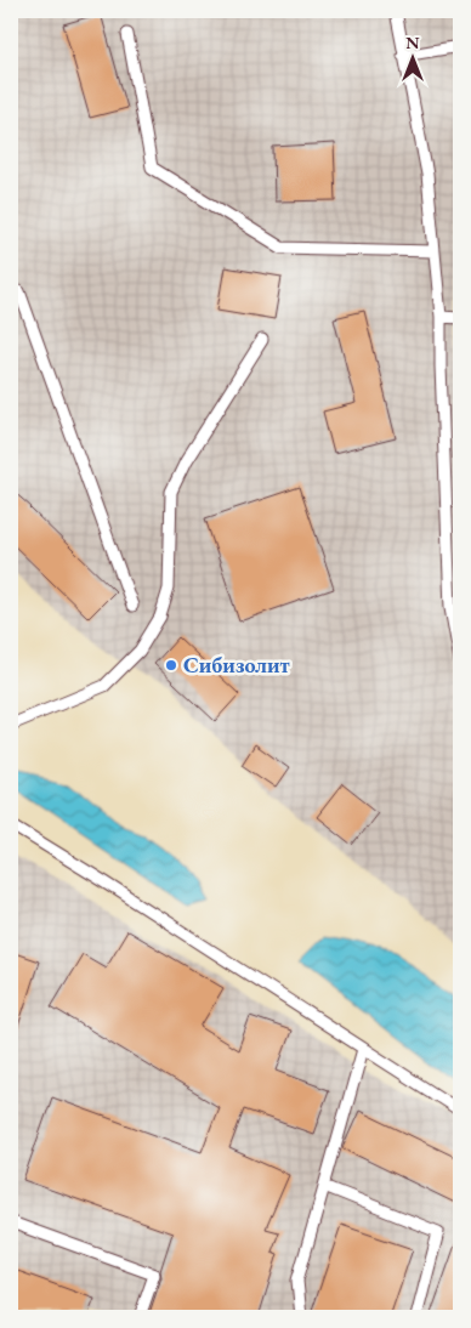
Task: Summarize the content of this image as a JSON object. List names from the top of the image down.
{
  "places": ["Сибизолит"],
  "north": "top"
}
